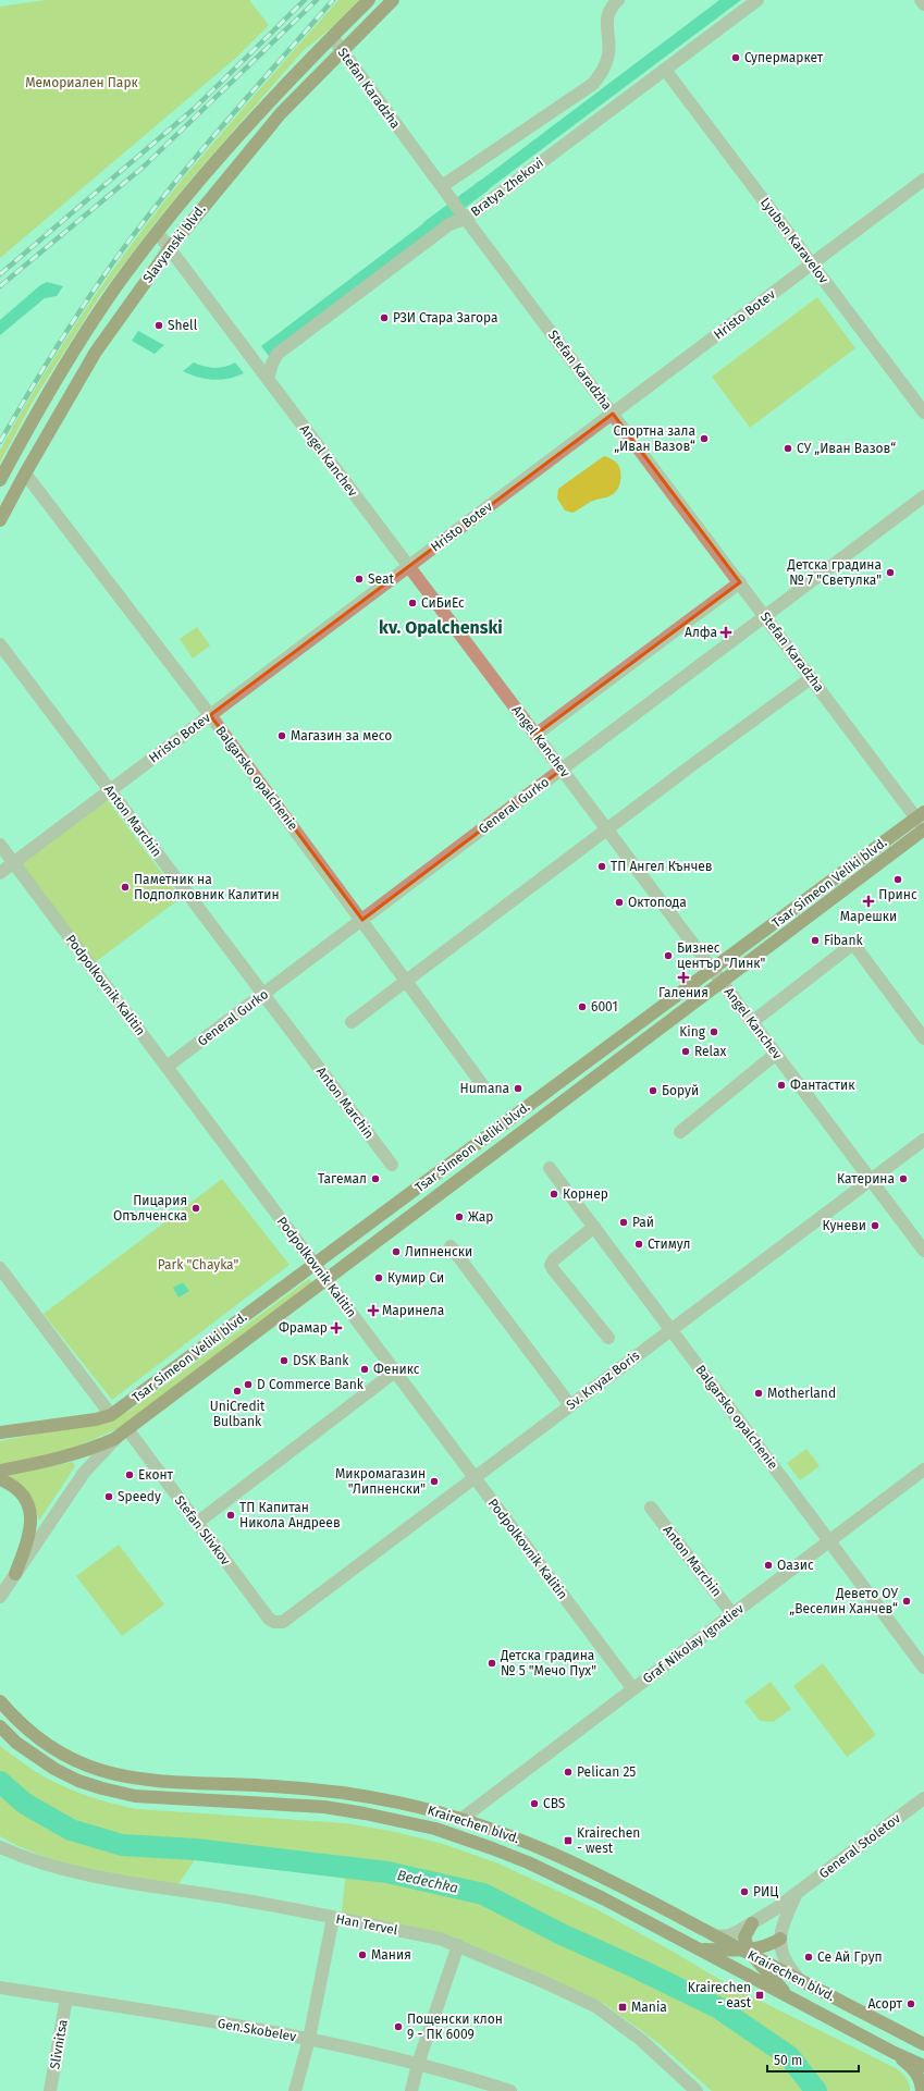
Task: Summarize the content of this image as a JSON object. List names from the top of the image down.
{
  "streets": {
    "main road": ["Slavyanski blvd.", "Tsar Simeon Veliki blvd.", "Krairechen blvd."],
    "street": [
      "Stefan Karadzha",
      "Bratya Zhekovi",
      "Lyuben Karavelov",
      "Hristo Botev",
      "Angel Kanchev",
      "Balgarsko opalchenie",
      "General Gurko",
      "Anton Marchin",
      "Podpolkovnik Kalitin",
      "Sv. Knyaz Boris",
      "Stefan Slivkov",
      "Graf Nikolay Ignatiev",
      "General Stoletov",
      "Han Tervel",
      "Gen.Skobelev",
      "Slivnitsa"
    ]
  },
  "crossings": [
    ["Stefan Karadzha", "Bratya Zhekovi"],
    ["Stefan Karadzha", "Slavyanski blvd."],
    ["Stefan Karadzha", "Hristo Botev"],
    ["Stefan Karadzha", "General Gurko"],
    ["Stefan Karadzha", "Tsar Simeon Veliki blvd."],
    ["Bratya Zhekovi", "Lyuben Karavelov"],
    ["Bratya Zhekovi", "Angel Kanchev"],
    ["Lyuben Karavelov", "Hristo Botev"],
    ["Slavyanski blvd.", "Angel Kanchev"],
    ["Slavyanski blvd.", "Balgarsko opalchenie"],
    ["Hristo Botev", "Angel Kanchev"],
    ["Hristo Botev", "Balgarsko opalchenie"],
    ["Hristo Botev", "Anton Marchin"],
    ["Hristo Botev", "Podpolkovnik Kalitin"],
    ["Angel Kanchev", "General Gurko"],
    ["Angel Kanchev", "Tsar Simeon Veliki blvd."],
    ["Angel Kanchev", "Sv. Knyaz Boris"],
    ["Balgarsko opalchenie", "General Gurko"],
    ["Balgarsko opalchenie", "Sv. Knyaz Boris"],
    ["Balgarsko opalchenie", "Graf Nikolay Ignatiev"],
    ["General Gurko", "Anton Marchin"],
    ["General Gurko", "Podpolkovnik Kalitin"],
    ["Anton Marchin", "Graf Nikolay Ignatiev"],
    ["Tsar Simeon Veliki blvd.", "Podpolkovnik Kalitin"],
    ["Tsar Simeon Veliki blvd.", "Stefan Slivkov"],
    ["Podpolkovnik Kalitin", "Sv. Knyaz Boris"],
    ["Podpolkovnik Kalitin", "Graf Nikolay Ignatiev"],
    ["Sv. Knyaz Boris", "Stefan Slivkov"],
    ["Graf Nikolay Ignatiev", "Krairechen blvd."],
    ["Krairechen blvd.", "General Stoletov"],
    ["Gen.Skobelev", "Slivnitsa"]
  ],
  "districts": ["kv. Opalchenski"],
  "water": ["Bedechka"],
  "parks": ["Мемориален Парк", "Park \"Chayka\""],
  "places": {
    "other": [
      "Супермаркет",
      "РЗИ Стара Загора",
      "Shell",
      "Спортна зала „Иван Вазов“",
      "СУ „Иван Вазов“",
      "Детска градина № 7 \"Светулка\"",
      "Seat",
      "СиБиЕс",
      "Магазин за месо",
      "ТП Ангел Кънчев",
      "Принс",
      "Паметник на Подполковник Калитин",
      "Октопода",
      "Fibank",
      "Бизнес център \"Линк\"",
      "6001",
      "King",
      "Relax",
      "Фантастик",
      "Humana",
      "Боруй",
      "Тагемал",
      "Катерина",
      "Корнер",
      "Пицария Опълченска",
      "Жар",
      "Рай",
      "Куневи",
      "Стимул",
      "Липненски",
      "Кумир Си",
      "DSK Bank",
      "Феникс",
      "D Commerce Bank",
      "UniCredit Bulbank",
      "Motherland",
      "Еконт",
      "Микромагазин \"Липненски\"",
      "Speedy",
      "ТП Капитан Никола Андреев",
      "Оазис",
      "Девето ОУ „Веселин Ханчев“",
      "Детска градина № 5 \"Мечо Пух\"",
      "Pelican 25",
      "CBS",
      "РИЦ",
      "Мания",
      "Се Ай Груп",
      "Асорт",
      "Пощенски клон 9 - ПК 6009"
    ],
    "health": [
      "Алфа",
      "Марешки",
      "Галения",
      "Маринела",
      "Фрамар"
    ],
    "transit": ["Krairechen - west", "Krairechen - east", "Mania"]
  },
  "scale_bar": "50 m"
}
